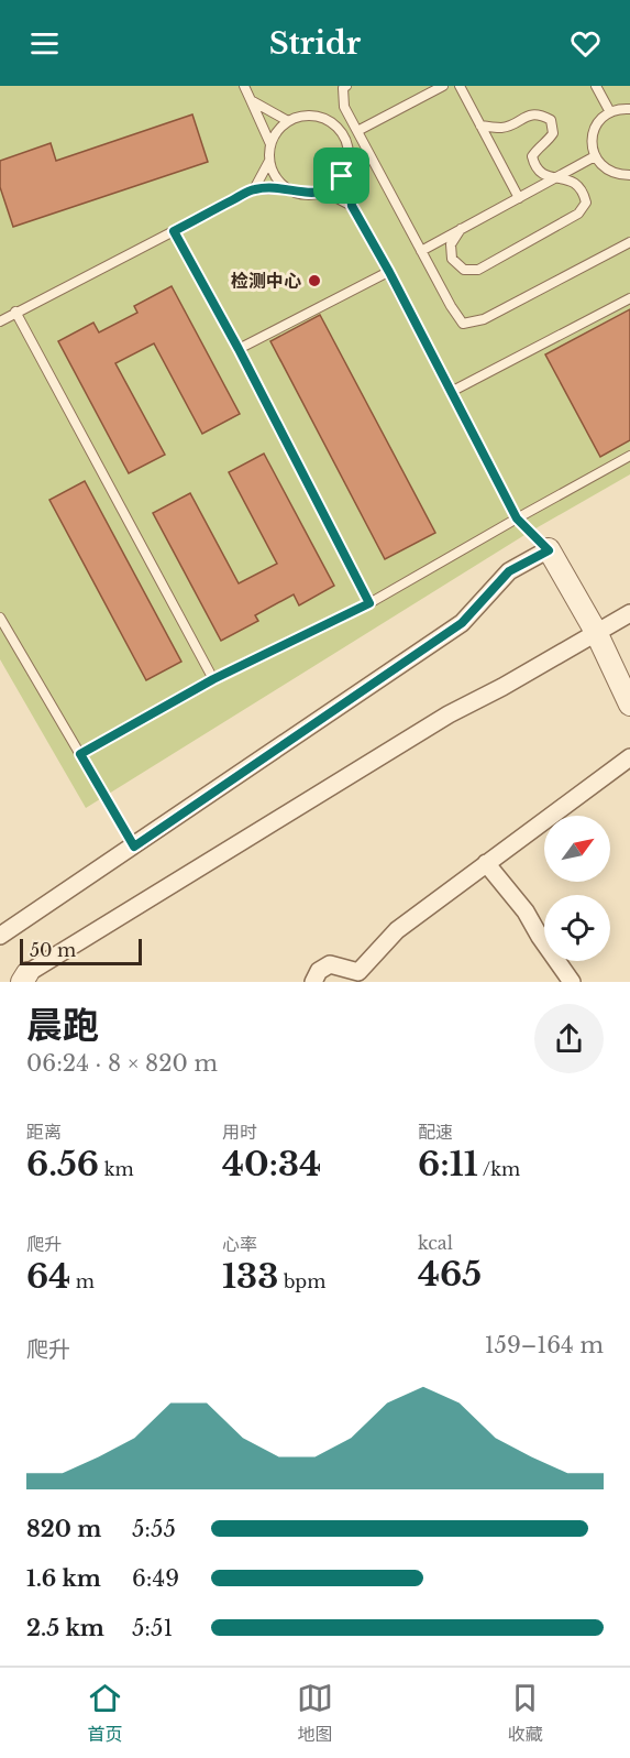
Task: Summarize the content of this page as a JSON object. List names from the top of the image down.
{
  "places": ["检测中心"],
  "scale_bar": "50 m",
  "north": "top right",
  "page": {
    "header": "Stridr",
    "scale": "50 m",
    "heading": ["晨跑", "06:24 · 8 × 820 m"],
    "stats": [
      ["距离", "6.56 km"],
      ["用时", "40:34"],
      ["配速", "6:11 /km"],
      ["爬升", "64 m"],
      ["心率", "133 bpm"],
      ["kcal", "465"]
    ],
    "chart": ["爬升", "159–164 m"],
    "list": [
      {
        "name": "820 m",
        "note": "5:55"
      },
      {
        "name": "1.6 km",
        "note": "6:49"
      },
      {
        "name": "2.5 km",
        "note": "5:51"
      }
    ],
    "tabs": ["首页", "地图", "收藏"]
  }
}
